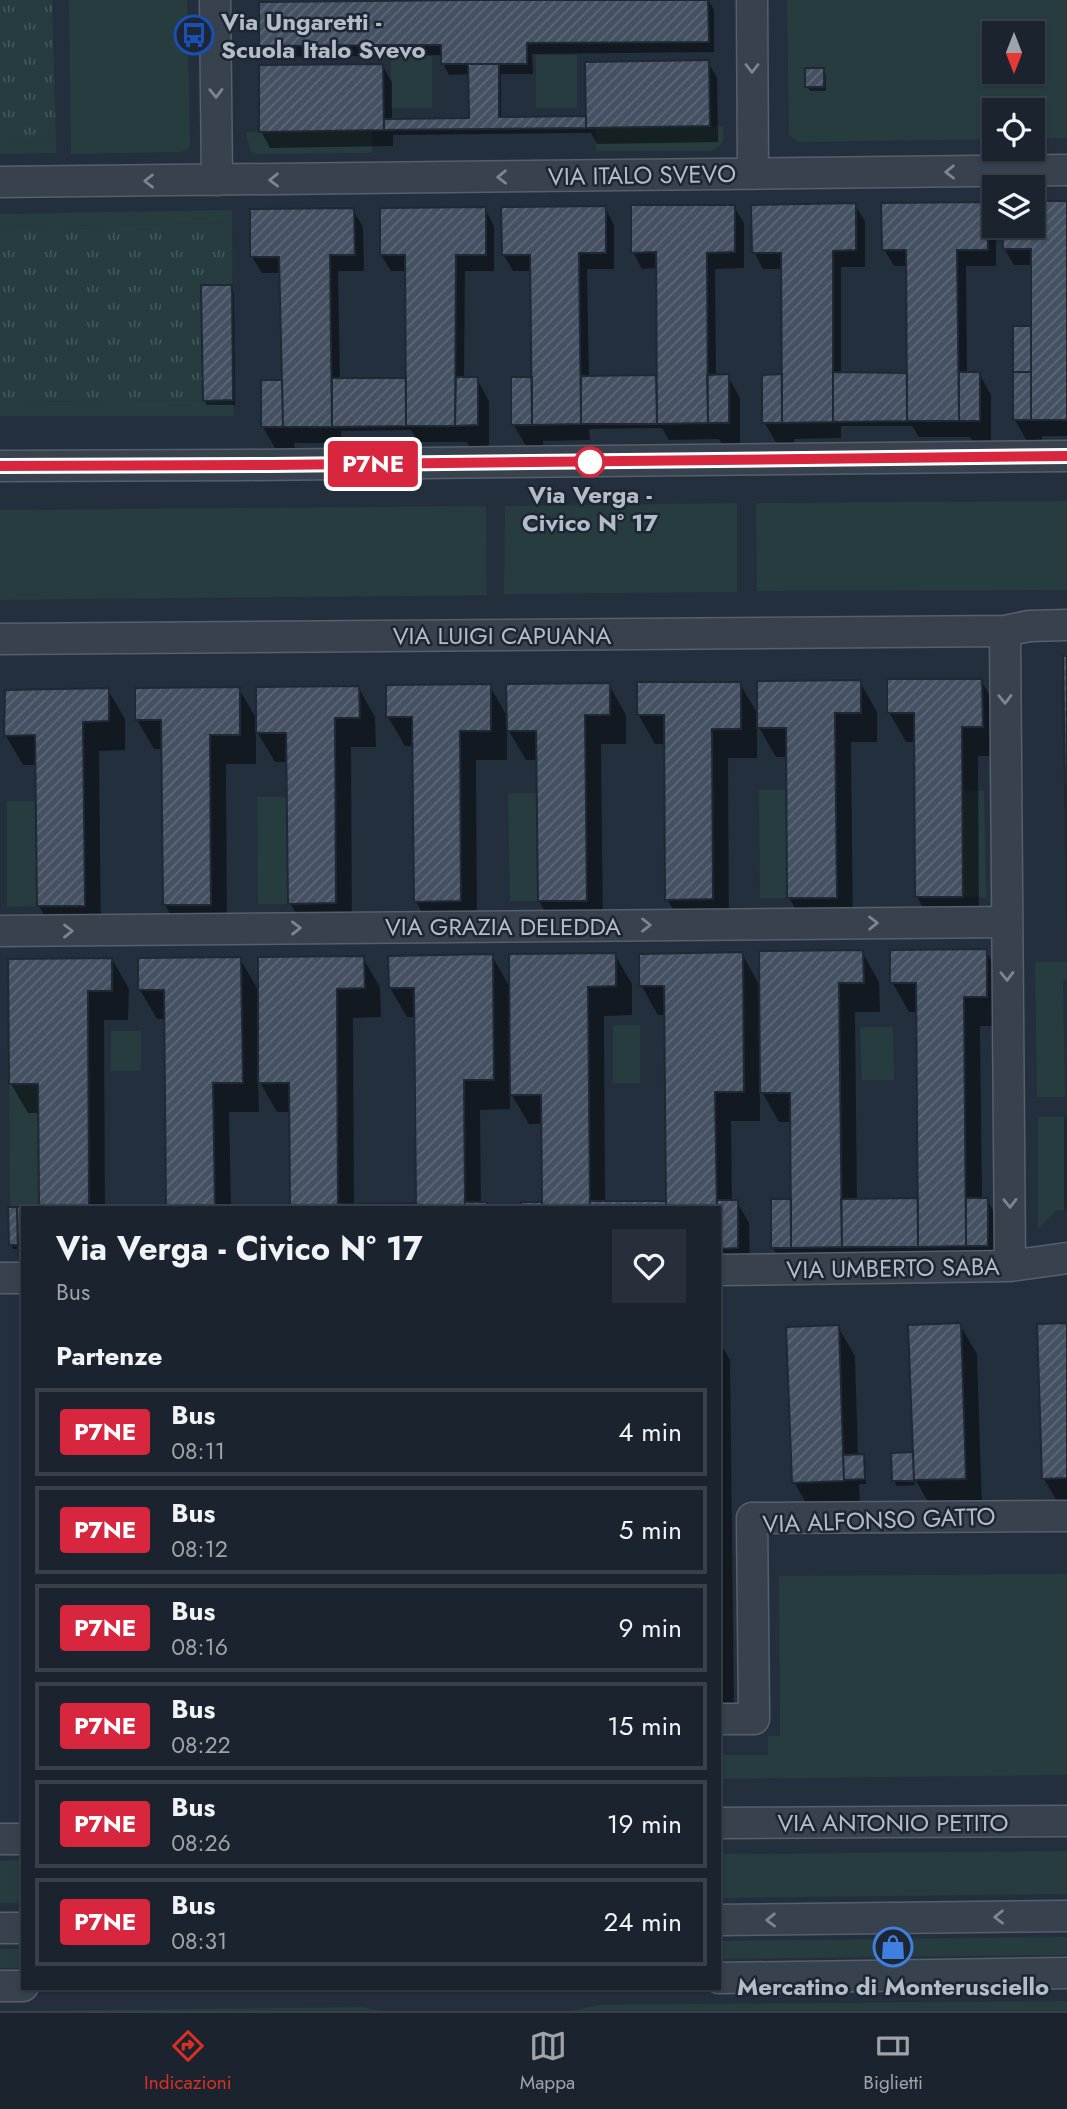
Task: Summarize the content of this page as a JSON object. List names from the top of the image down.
{
  "streets": {
    "street": [
      "VIA ITALO SVEVO",
      "VIA LUIGI CAPUANA",
      "VIA GRAZIA DELEDDA",
      "VIA UMBERTO SABA",
      "VIA ALFONSO GATTO",
      "VIA ANTONIO PETITO"
    ]
  },
  "one_way": ["VIA ITALO SVEVO", "VIA GRAZIA DELEDDA"],
  "places": {
    "bus stop": ["Via Ungaretti - Scuola Italo Svevo"],
    "other": ["Via Verga - Civico N° 17"],
    "shop": ["Mercatino di Monterusciello"]
  },
  "lines": ["bus line P7NE"],
  "north": "bottom",
  "page": {
    "on_map": "P7NE",
    "heading": [
      ["Via Verga - Civico N° 17", "Bus"],
      "Partenze"
    ],
    "list": [
      {
        "mark": "P7NE",
        "name": "Bus",
        "note": "08:11",
        "value": "4 min"
      },
      {
        "mark": "P7NE",
        "name": "Bus",
        "note": "08:12",
        "value": "5 min"
      },
      {
        "mark": "P7NE",
        "name": "Bus",
        "note": "08:16",
        "value": "9 min"
      },
      {
        "mark": "P7NE",
        "name": "Bus",
        "note": "08:22",
        "value": "15 min"
      },
      {
        "mark": "P7NE",
        "name": "Bus",
        "note": "08:26",
        "value": "19 min"
      },
      {
        "mark": "P7NE",
        "name": "Bus",
        "note": "08:31",
        "value": "24 min"
      }
    ],
    "tabs": ["Indicazioni", "Mappa", "Biglietti"]
  }
}
